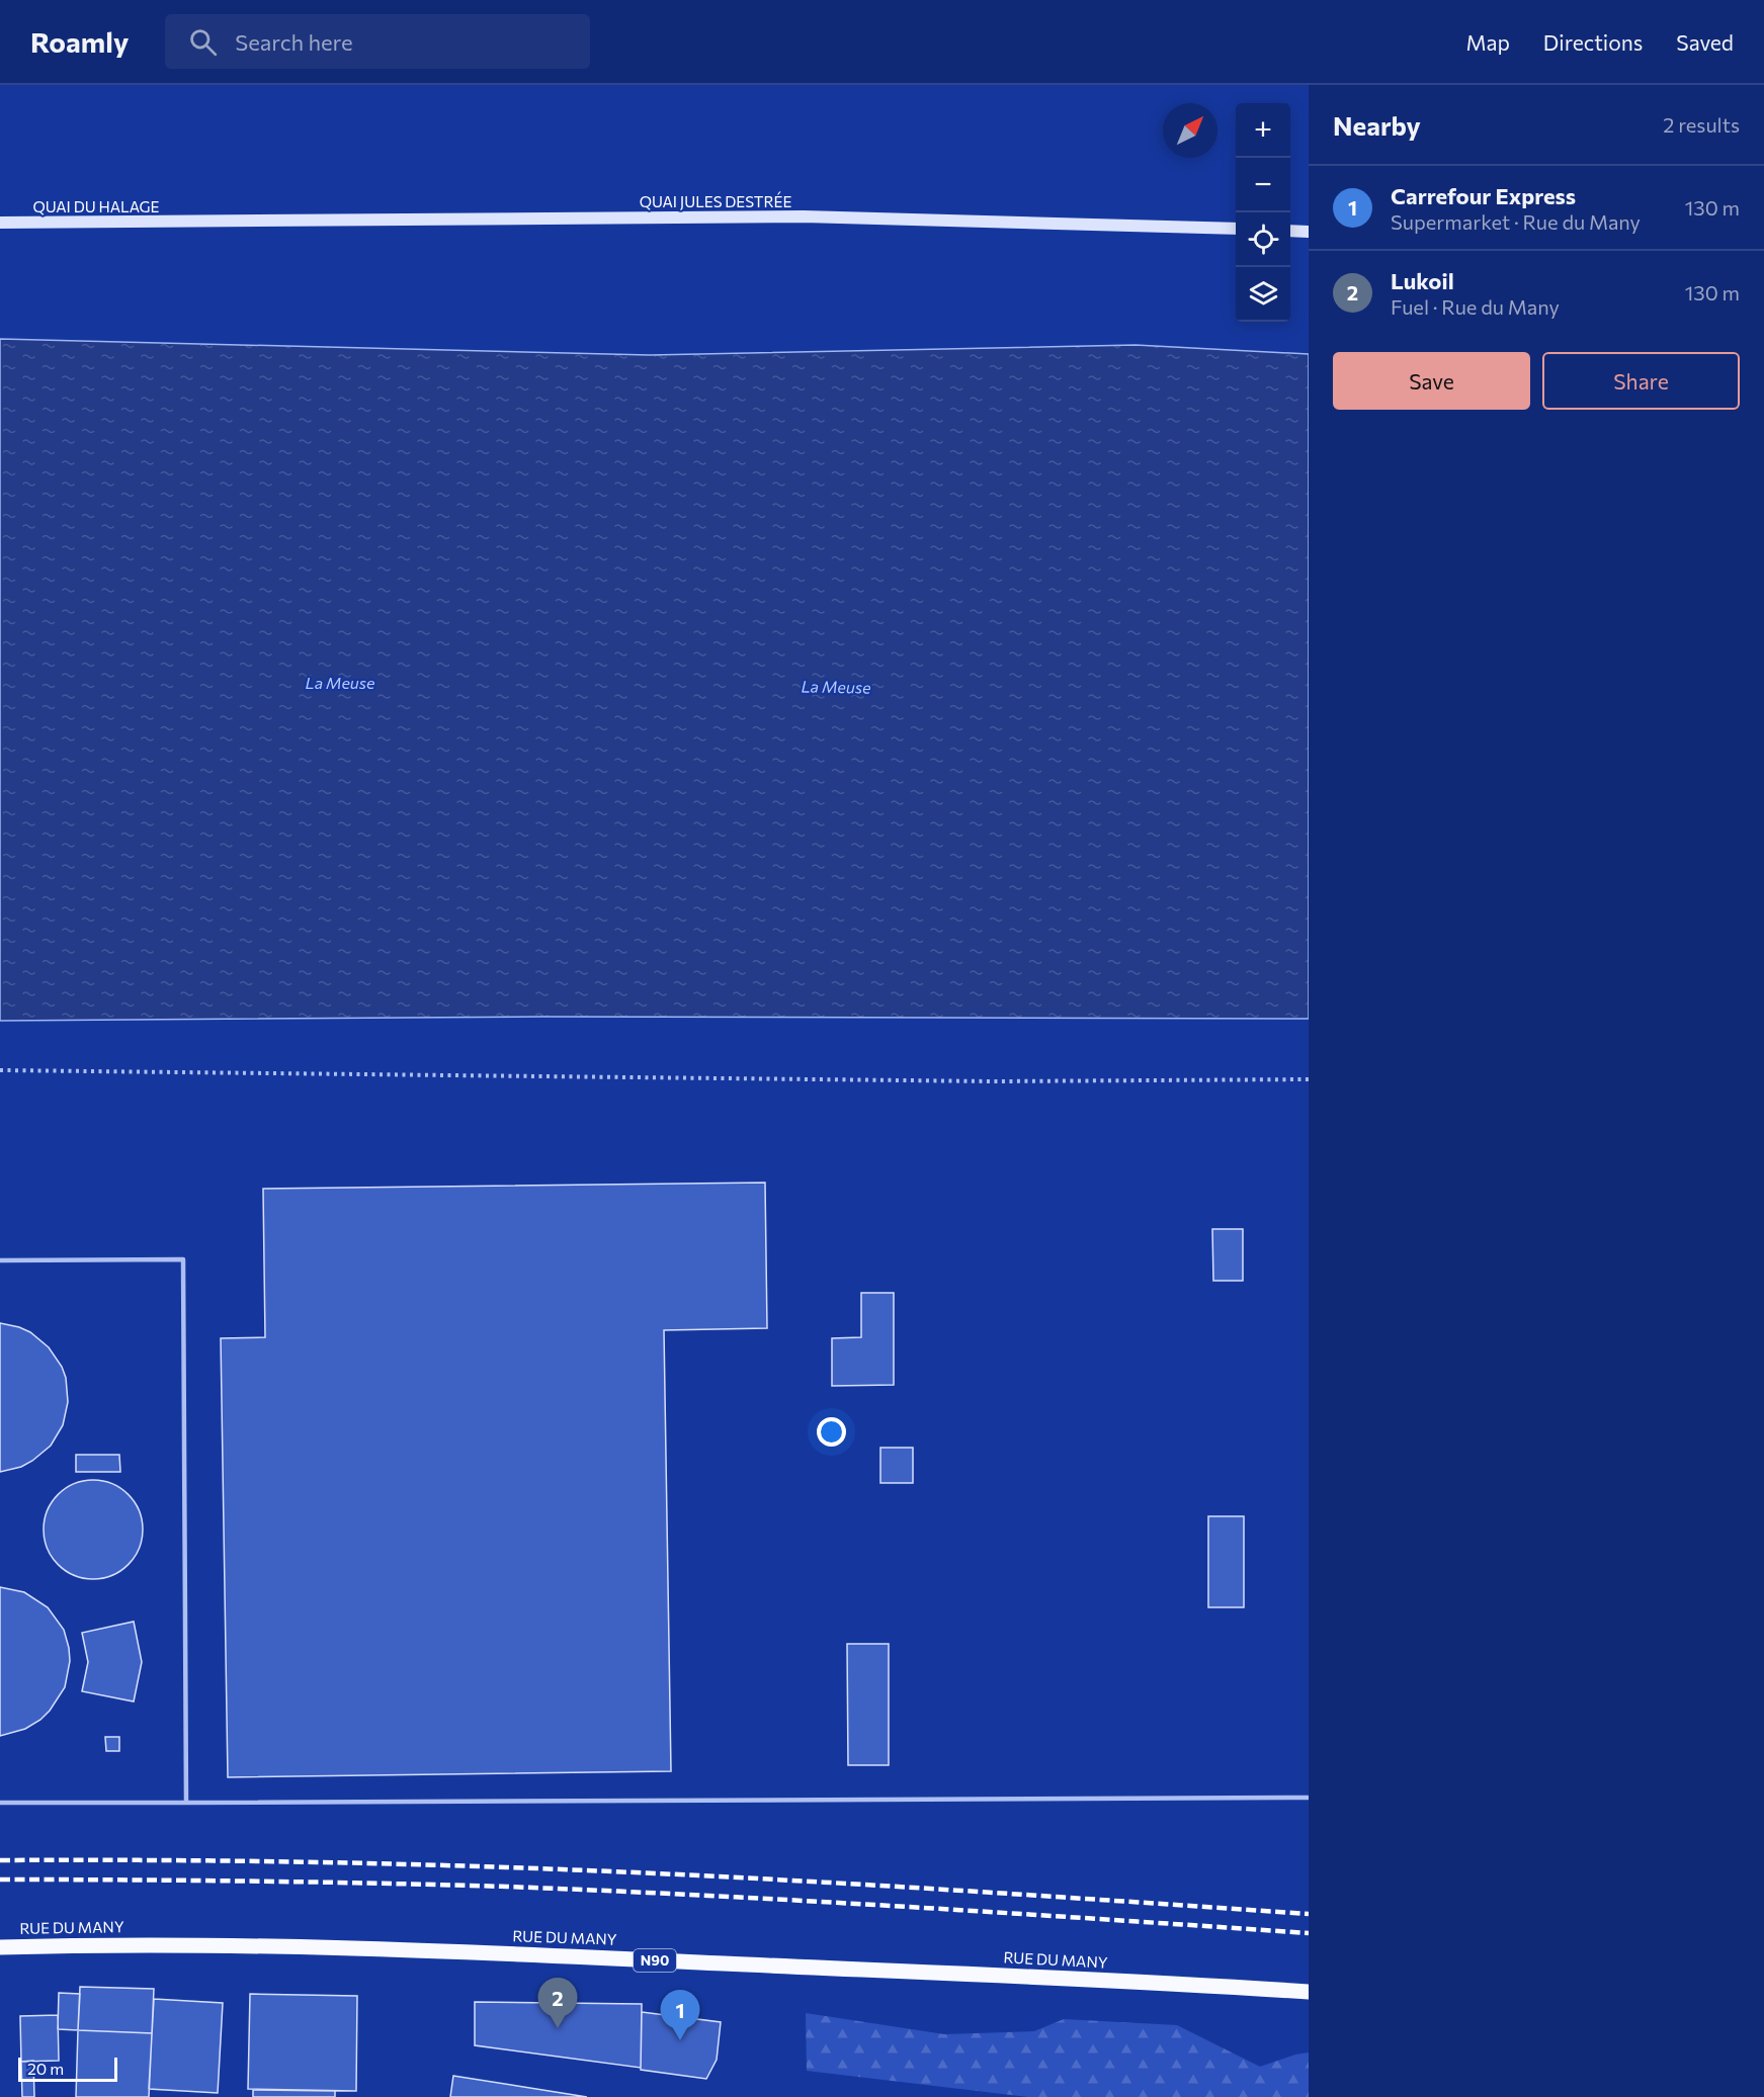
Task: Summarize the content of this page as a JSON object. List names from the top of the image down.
{
  "streets": {
    "main road": [
      "QUAI JULES DESTRÉE",
      "QUAI DU HALAGE",
      "RUE DU MANY",
      "N90"
    ]
  },
  "crossings": [
    ["QUAI JULES DESTRÉE", "QUAI DU HALAGE"]
  ],
  "water": ["La Meuse"],
  "scale_bar": "20 m",
  "north": "top right",
  "page": {
    "header": "Roamly",
    "search": "Search here",
    "nav": ["Map", "Directions", "Saved"],
    "heading": ["Nearby", "2 results"],
    "map_buttons": ["+", "−"],
    "list": [
      {
        "mark": "1",
        "name": "Carrefour Express",
        "note": "Supermarket · Rue du Many",
        "value": "130 m"
      },
      {
        "mark": "2",
        "name": "Lukoil",
        "note": "Fuel · Rue du Many",
        "value": "130 m"
      }
    ],
    "buttons": ["Save", "Share"],
    "pins": ["2", "1"],
    "scale": "20 m"
  }
}
